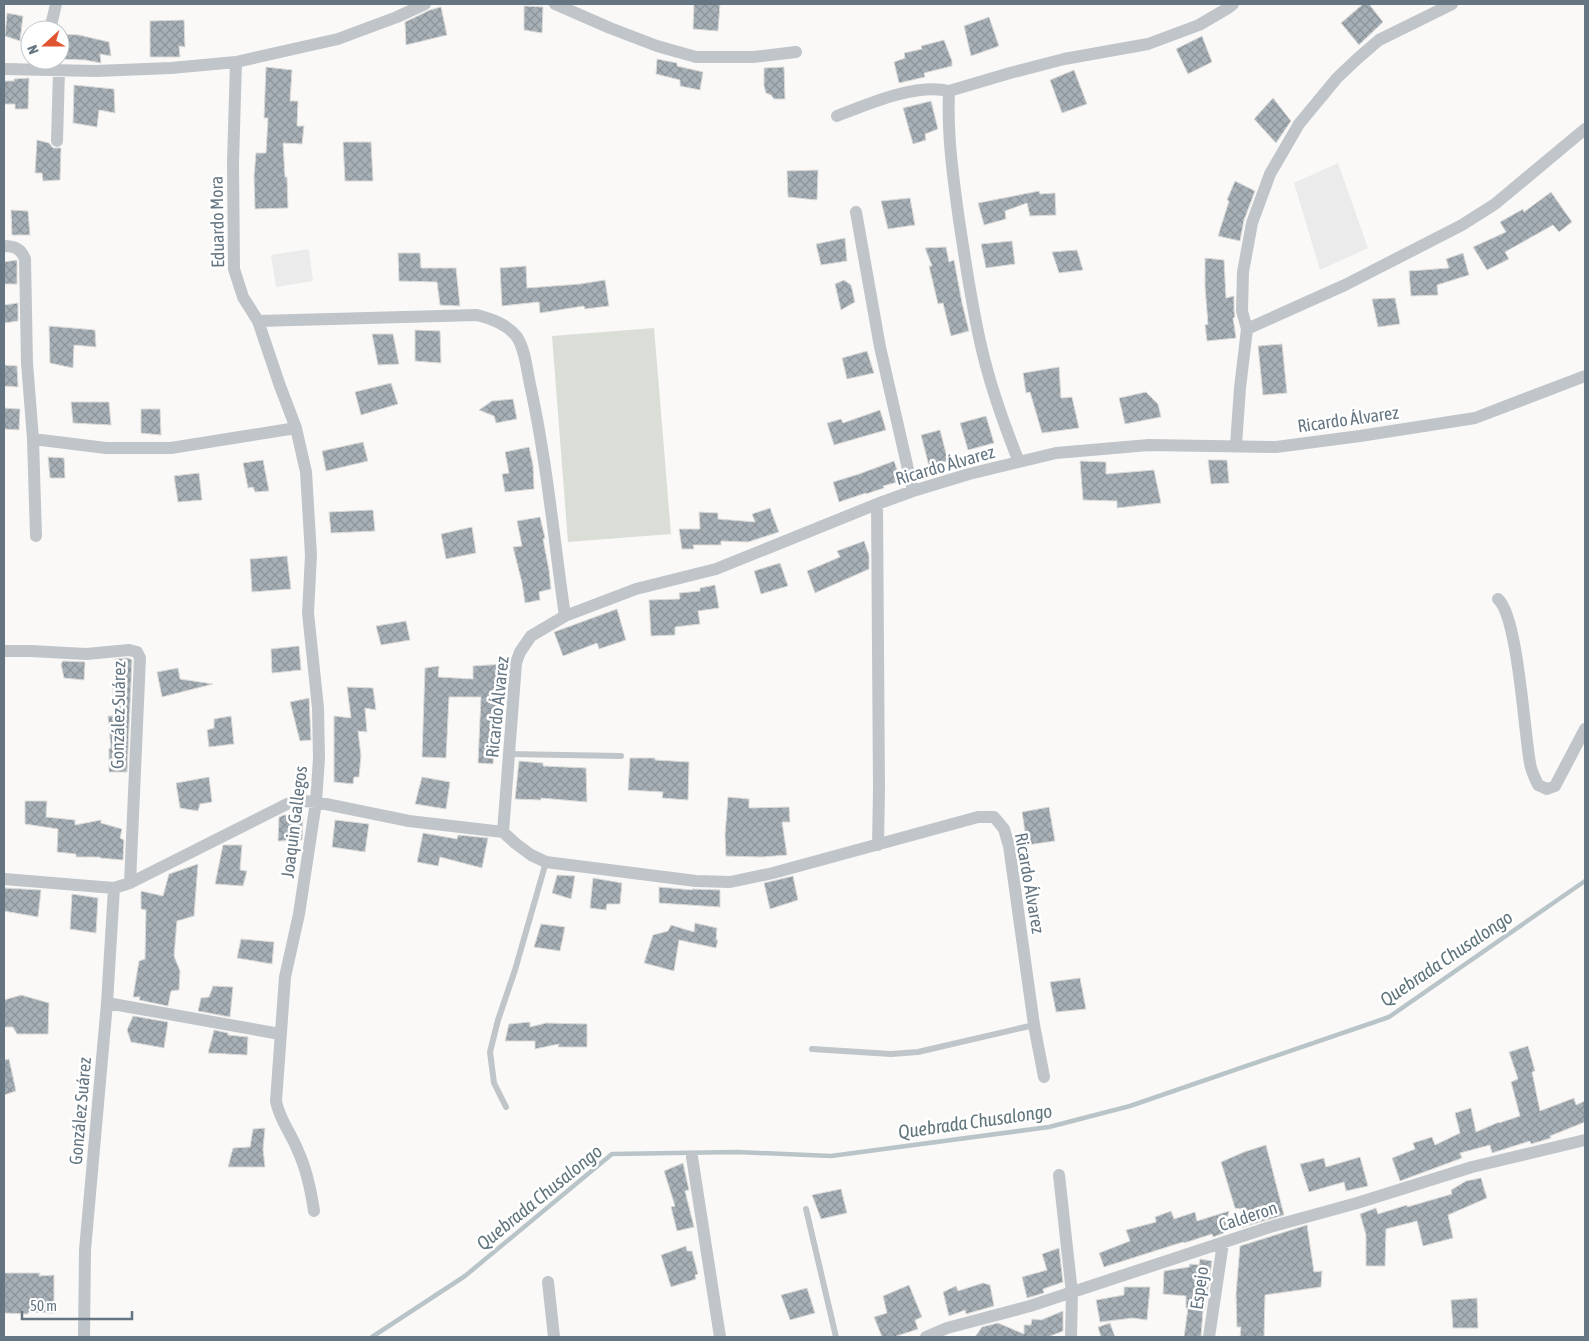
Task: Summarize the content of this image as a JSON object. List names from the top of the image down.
{
  "streets": {
    "street": [
      "Eduardo Mora",
      "Ricardo Álvarez",
      "González Suárez",
      "Joaquin Gallegos",
      "Calderon",
      "Espejo"
    ]
  },
  "crossings": [
    ["Eduardo Mora", "Joaquin Gallegos"],
    ["Calderon", "Espejo"]
  ],
  "water": ["Quebrada Chusalongo"],
  "scale_bar": "50 m",
  "north": "left"
}
